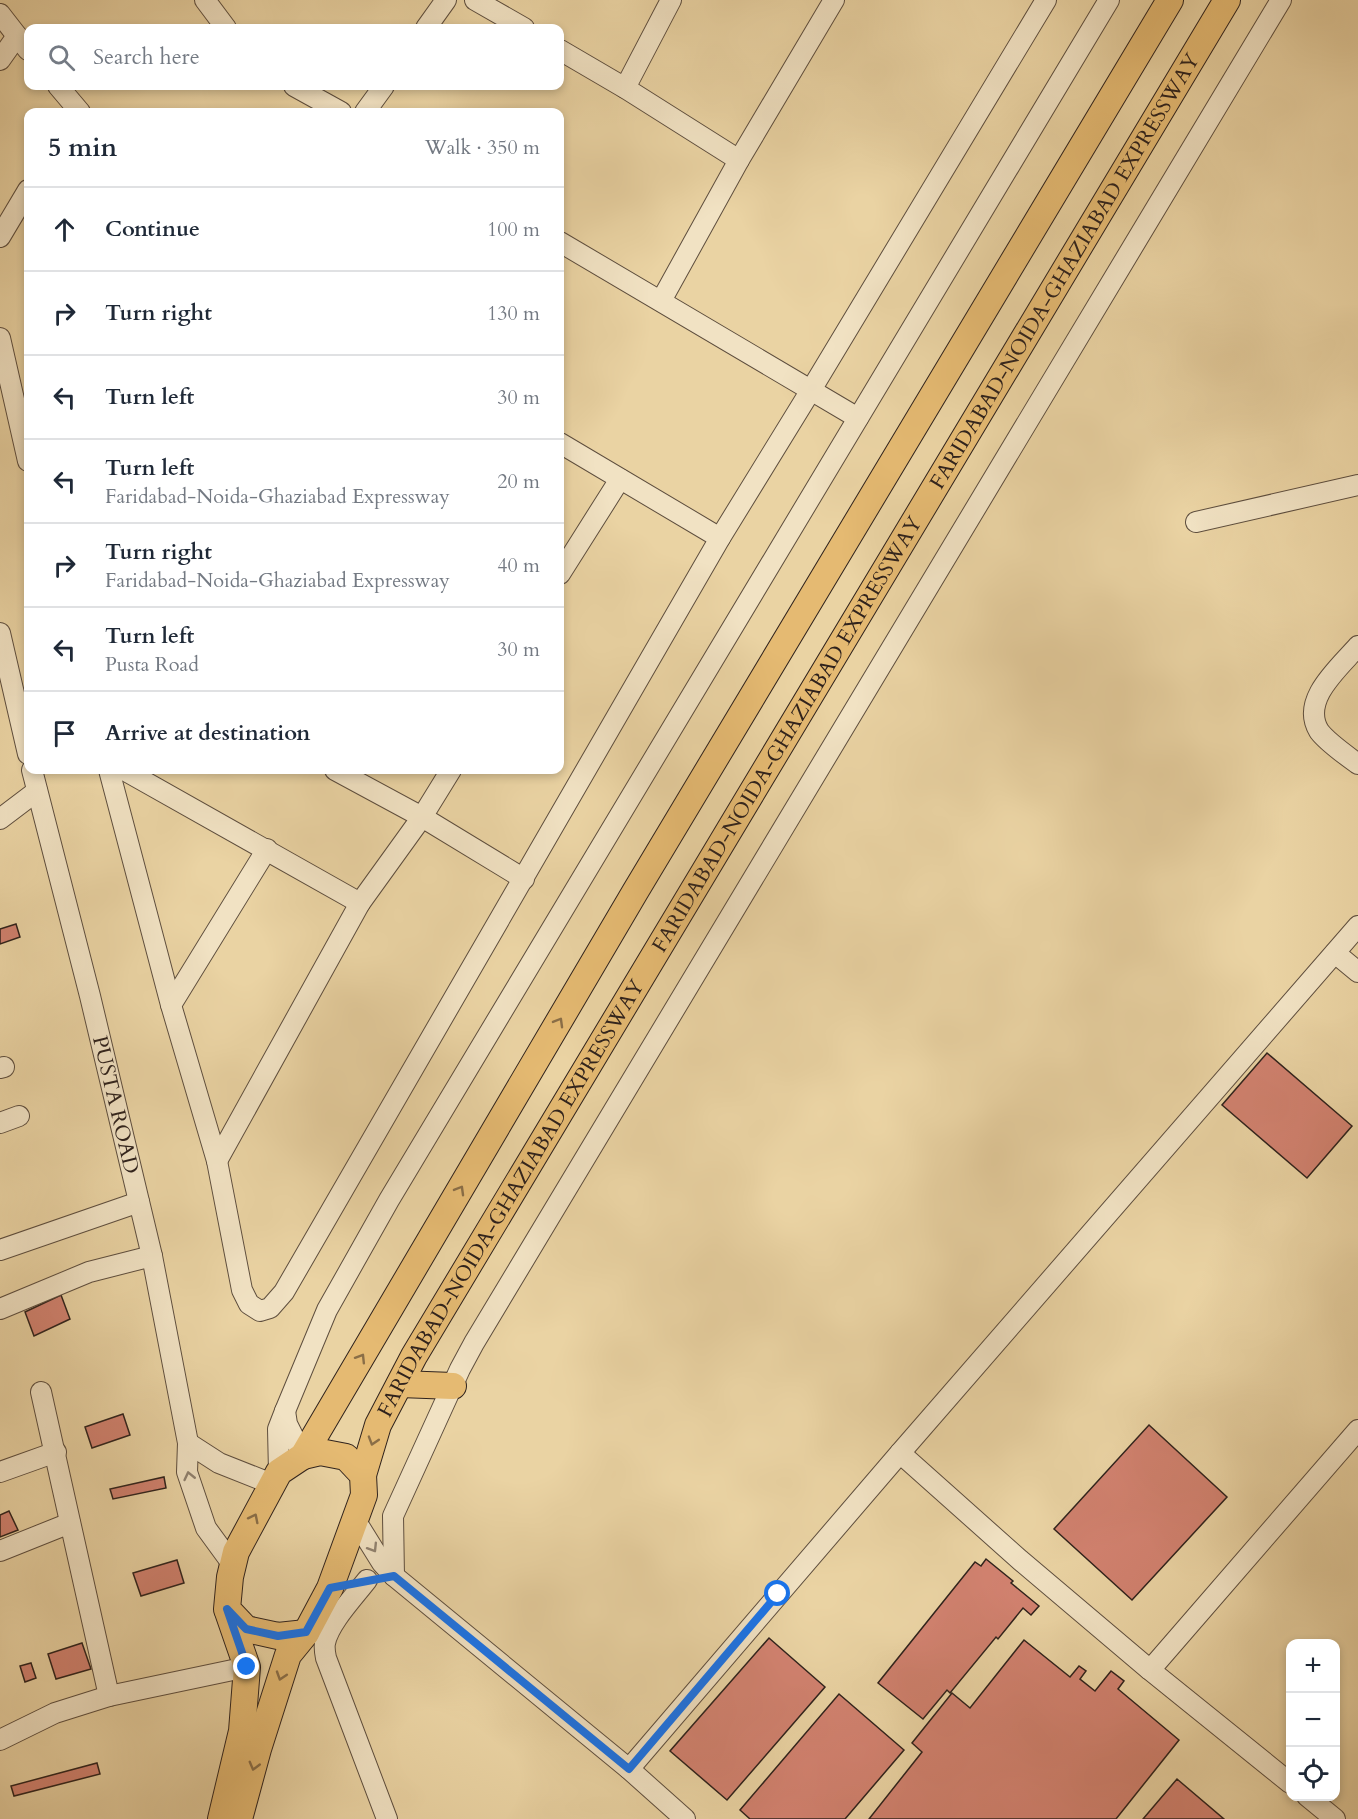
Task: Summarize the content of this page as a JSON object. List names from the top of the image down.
{
  "streets": {
    "main road": ["FARIDABAD-NOIDA-GHAZIABAD EXPRESSWAY"],
    "street": ["PUSTA ROAD"]
  },
  "page": {
    "search": "Search here",
    "heading": ["5 min", "Walk · 350 m"],
    "list": [
      ["Continue", "100 m"],
      ["Turn right", "130 m"],
      ["Turn left", "30 m"],
      ["Turn left", "Faridabad-Noida-Ghaziabad Expressway", "20 m"],
      ["Turn right", "Faridabad-Noida-Ghaziabad Expressway", "40 m"],
      ["Turn left", "Pusta Road", "30 m"],
      "Arrive at destination"
    ],
    "map_buttons": ["+", "−"]
  }
}
